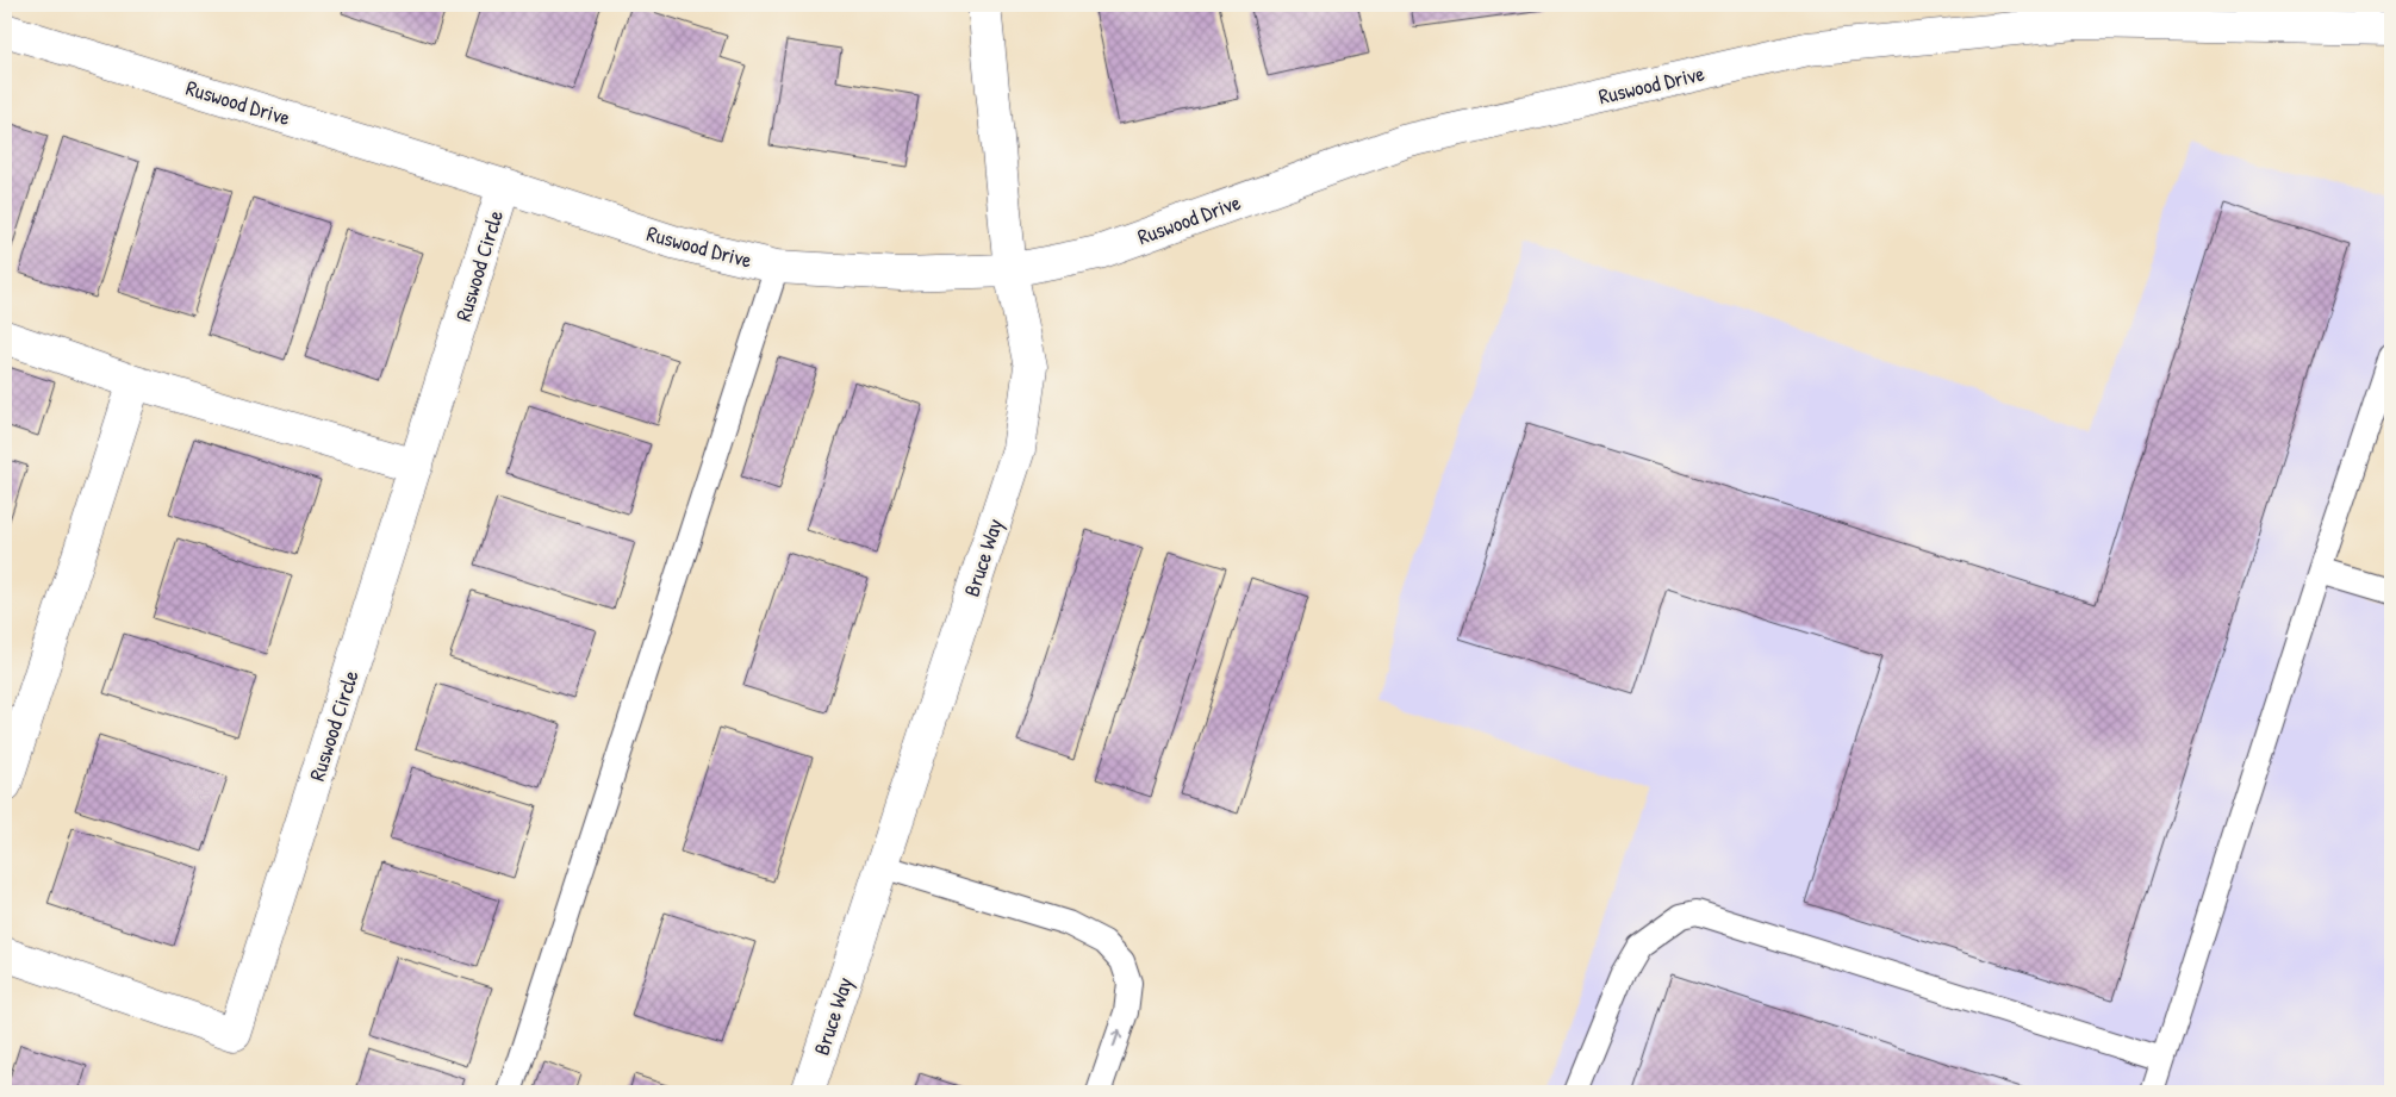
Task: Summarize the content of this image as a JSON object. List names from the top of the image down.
{
  "streets": {
    "street": ["Ruswood Drive", "Ruswood Circle", "Bruce Way"]
  },
  "crossings": [
    ["Ruswood Drive", "Ruswood Circle"],
    ["Ruswood Drive", "Bruce Way"]
  ]
}
